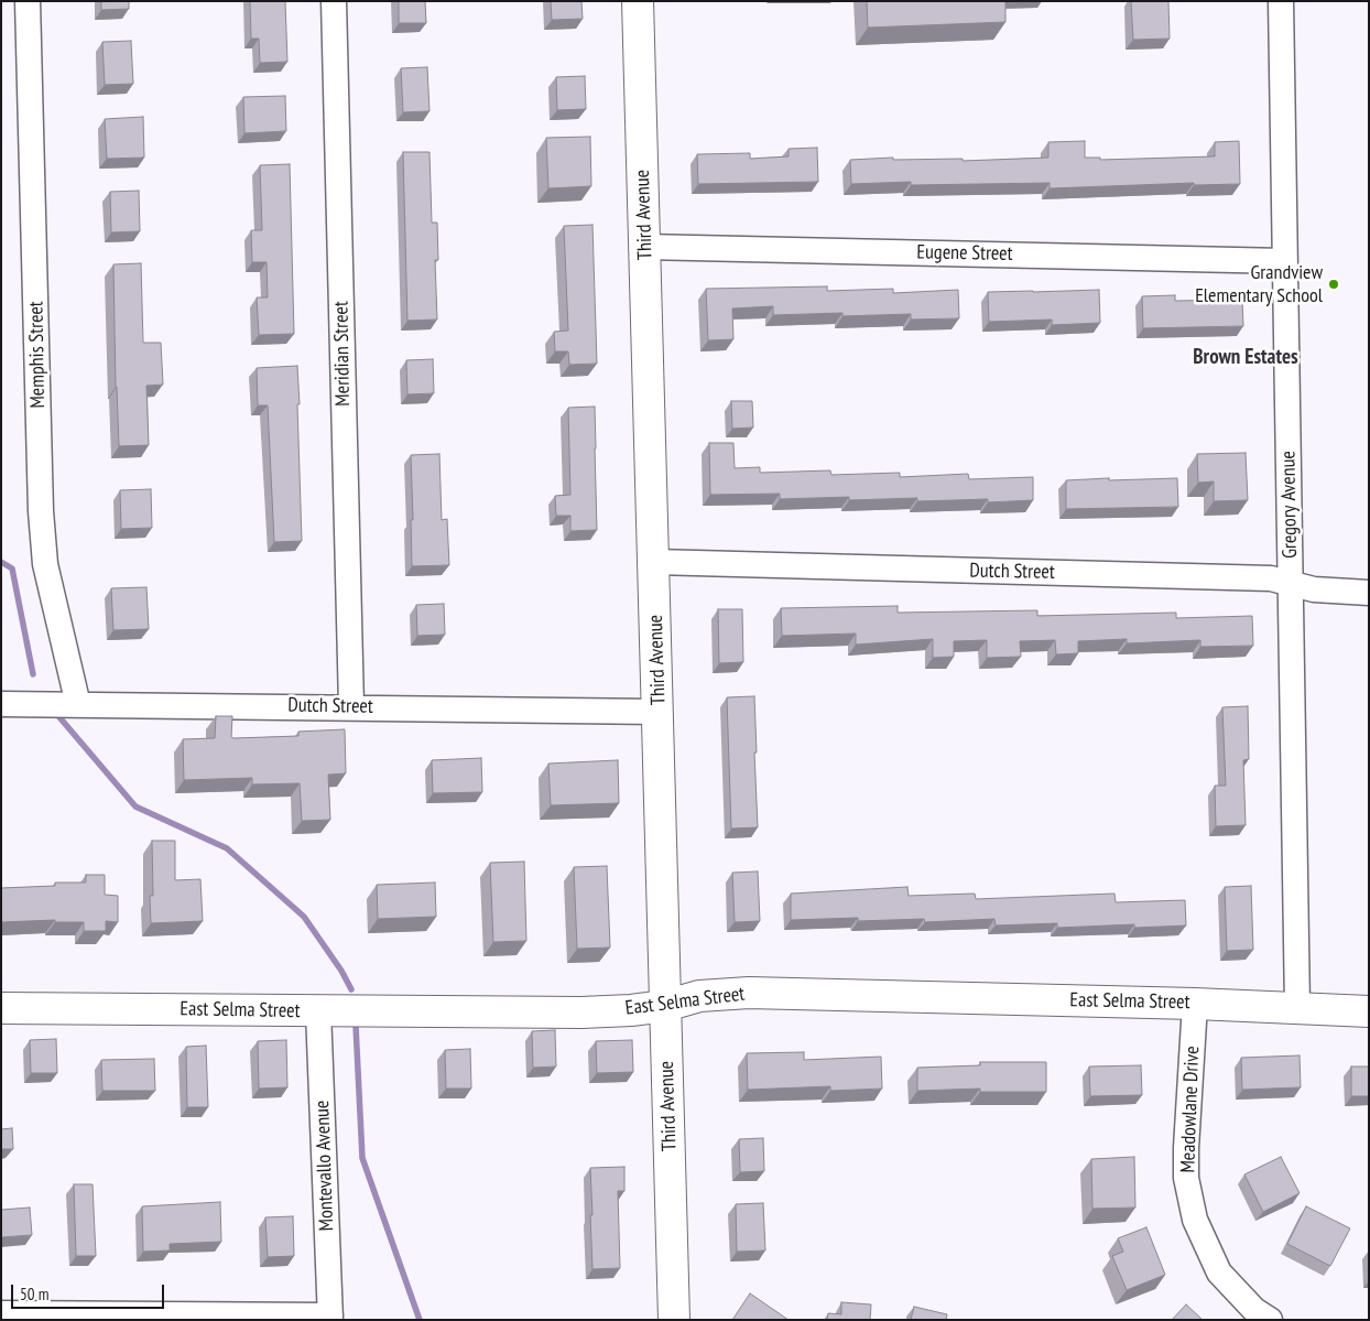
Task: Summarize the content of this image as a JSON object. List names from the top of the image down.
{
  "streets": {
    "street": [
      "Third Avenue",
      "Eugene Street",
      "Meridian Street",
      "Memphis Street",
      "Gregory Avenue",
      "Dutch Street",
      "East Selma Street",
      "Meadowlane Drive",
      "Montevallo Avenue"
    ]
  },
  "crossings": [
    ["Third Avenue", "Eugene Street"],
    ["Third Avenue", "Dutch Street"],
    ["Third Avenue", "East Selma Street"],
    ["Eugene Street", "Gregory Avenue"],
    ["Meridian Street", "Dutch Street"],
    ["Memphis Street", "Dutch Street"],
    ["Gregory Avenue", "Dutch Street"],
    ["Gregory Avenue", "East Selma Street"],
    ["East Selma Street", "Meadowlane Drive"],
    ["East Selma Street", "Montevallo Avenue"]
  ],
  "districts": ["Brown Estates"],
  "places": ["Grandview Elementary School"],
  "scale_bar": "50 m"
}
